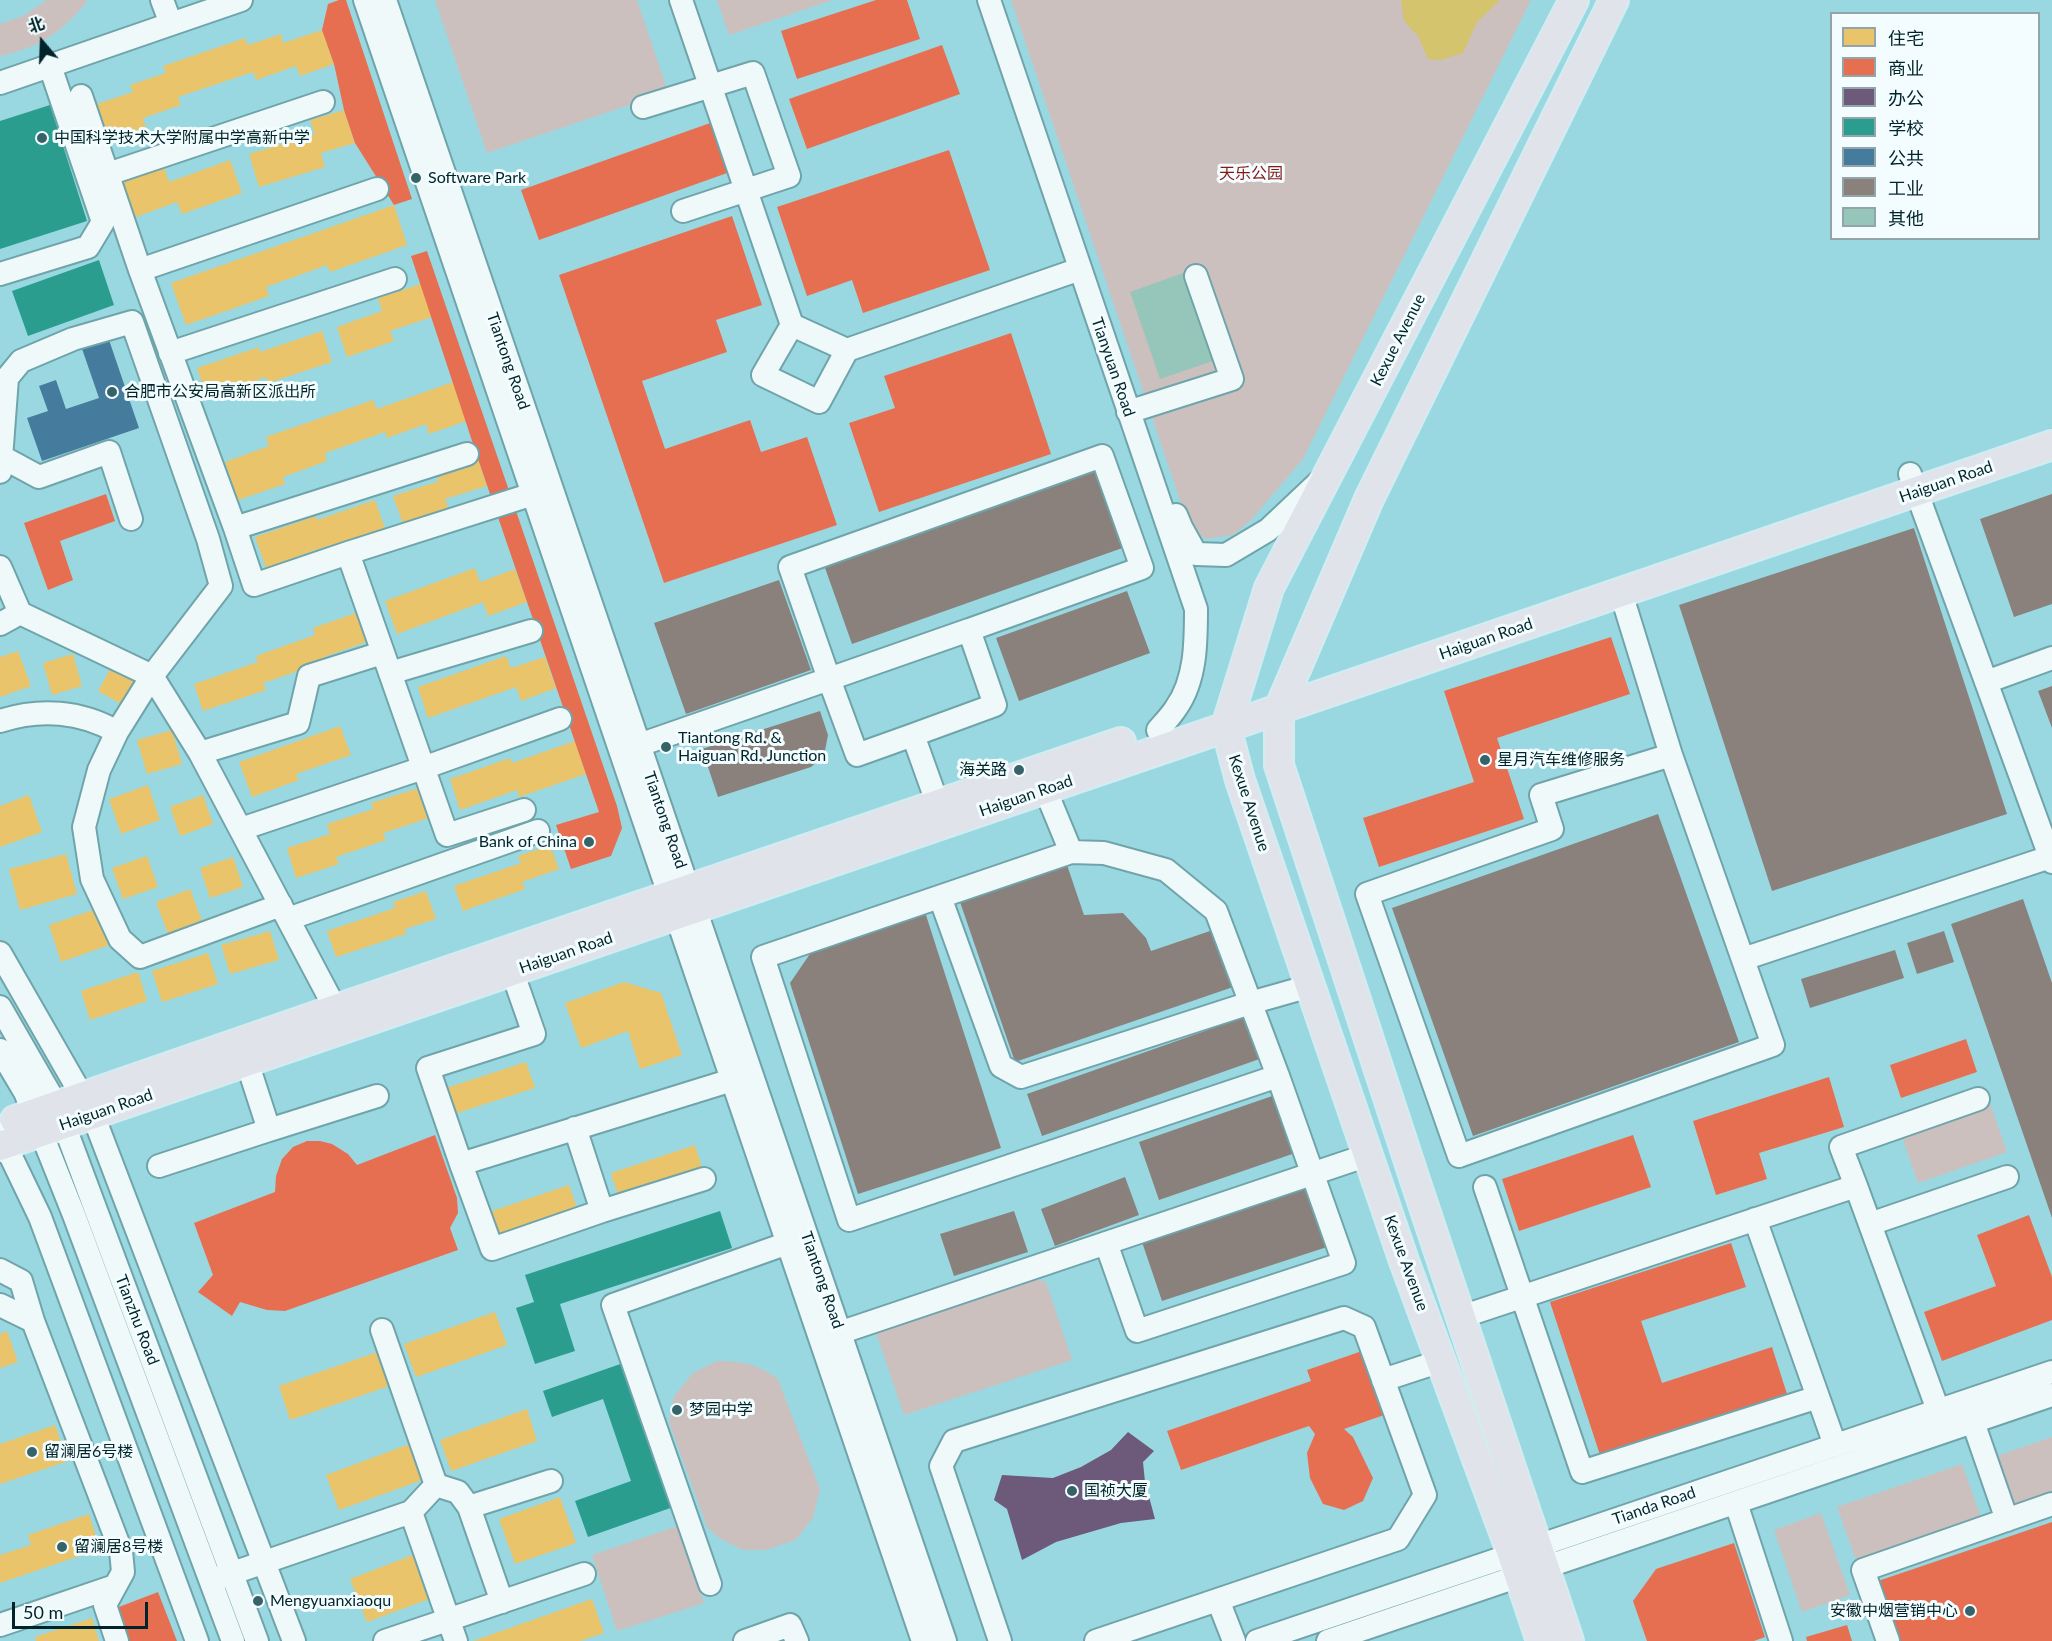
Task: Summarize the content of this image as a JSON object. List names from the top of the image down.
{
  "streets": {
    "main road": ["Kexue Avenue", "Haiguan Road"],
    "street": [
      "Tiantong Road",
      "Tianyuan Road",
      "Tianzhu Road",
      "Tianda Road"
    ]
  },
  "crossings": [
    ["Kexue Avenue", "Tianyuan Road"],
    ["Kexue Avenue", "Haiguan Road"],
    ["Kexue Avenue", "Tianda Road"],
    ["Tiantong Road", "Haiguan Road"],
    ["Tianyuan Road", "Haiguan Road"],
    ["Haiguan Road", "Tianzhu Road"]
  ],
  "parks": ["天乐公园"],
  "places": [
    "中国科学技术大学附属中学高新中学",
    "Software Park",
    "合肥市公安局高新区派出所",
    "Tiantong Rd. & Haiguan Rd. Junction",
    "星月汽车维修服务",
    "海关路",
    "Bank of China",
    "梦园中学",
    "留澜居6号楼",
    "国祯大厦",
    "留澜居8号楼",
    "Mengyuanxiaoqu",
    "安徽中烟营销中心"
  ],
  "legend": [
    "住宅",
    "商业",
    "办公",
    "学校",
    "公共",
    "工业",
    "其他"
  ],
  "scale_bar": "50 m",
  "north": "top"
}
